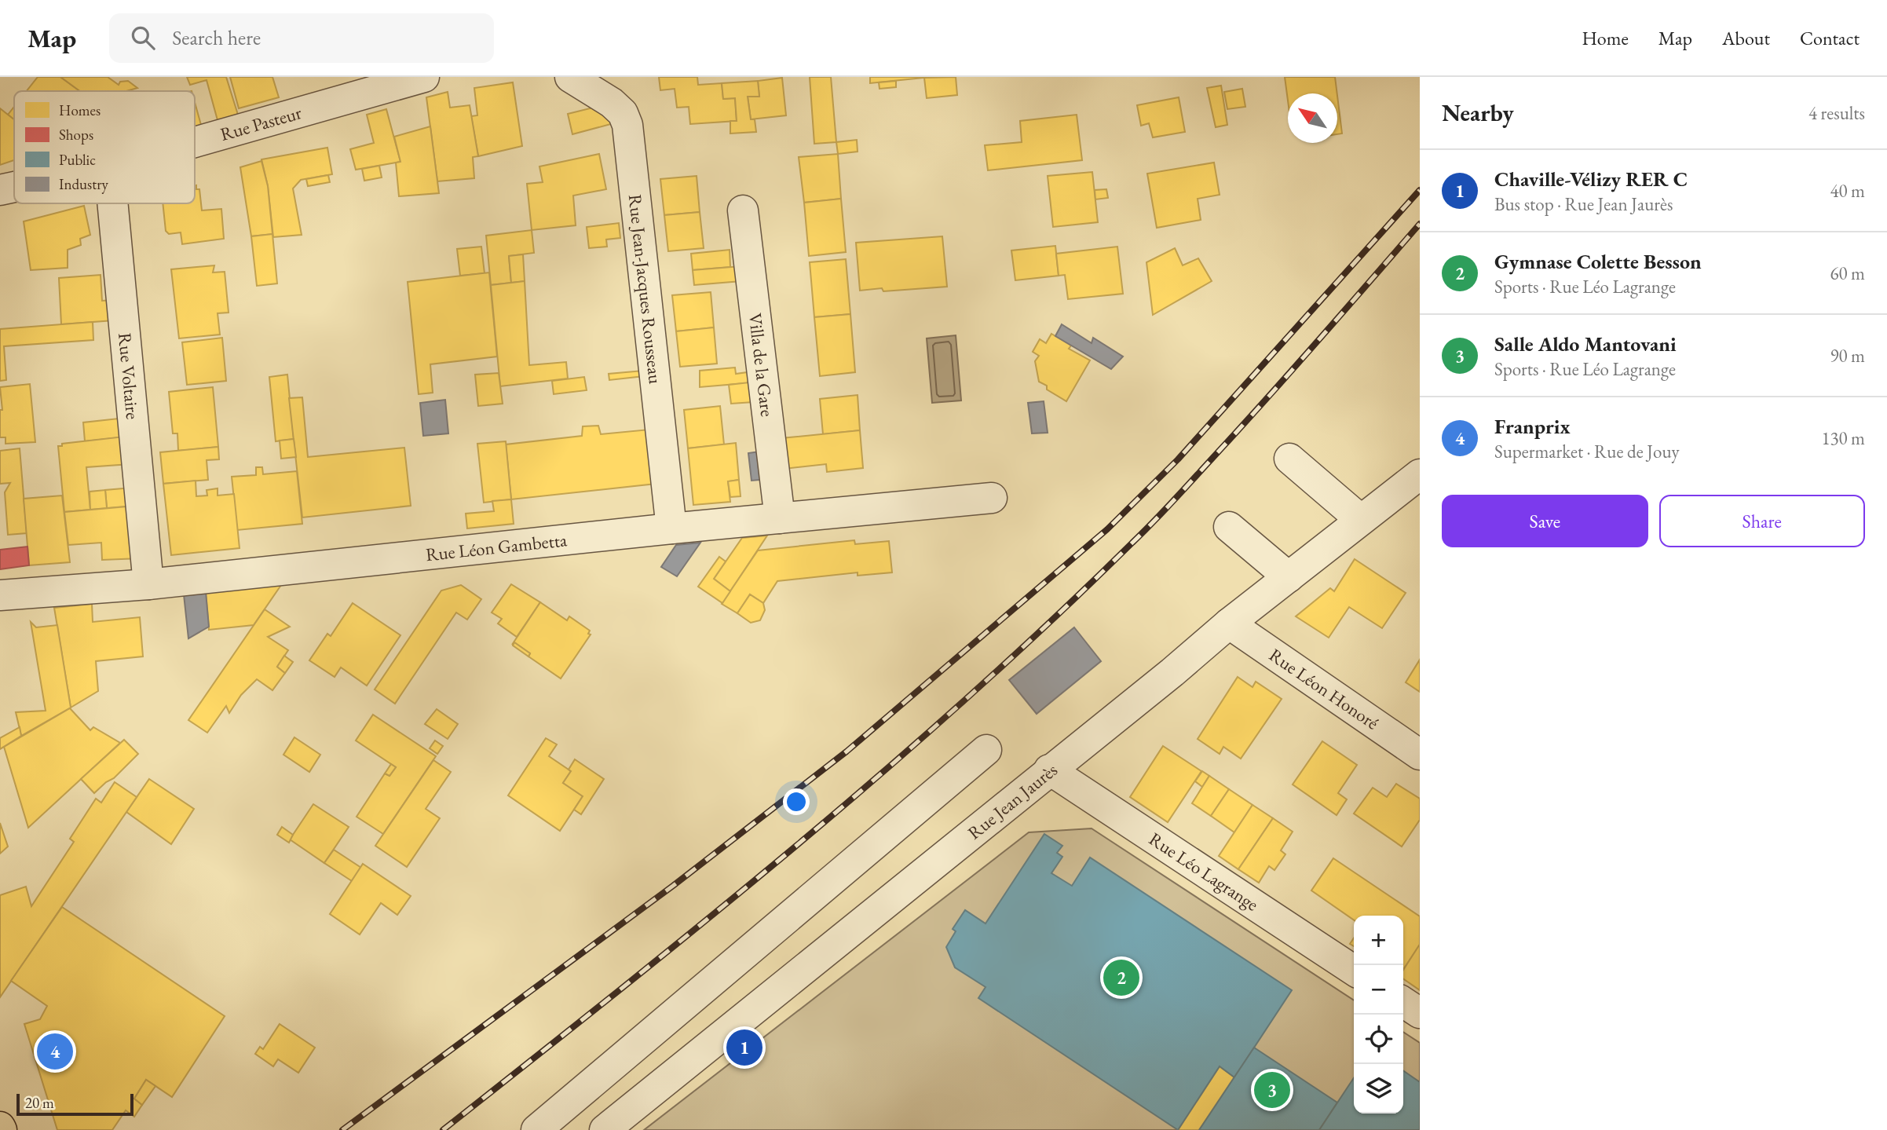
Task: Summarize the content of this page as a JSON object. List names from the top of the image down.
{
  "streets": {
    "street": [
      "Rue Pasteur",
      "Rue Jean-Jacques Rousseau",
      "Villa de la Gare",
      "Rue Voltaire",
      "Rue Léon Gambetta",
      "Rue Léon Honoré",
      "Rue Jean Jaurès",
      "Rue Léo Lagrange"
    ]
  },
  "crossings": [
    ["Rue Jean-Jacques Rousseau", "Rue Léon Gambetta"],
    ["Villa de la Gare", "Rue Léon Gambetta"],
    ["Rue Voltaire", "Rue Léon Gambetta"],
    ["Rue Léon Honoré", "Rue Jean Jaurès"],
    ["Rue Jean Jaurès", "Rue Léo Lagrange"]
  ],
  "legend": [
    "Homes",
    "Shops",
    "Public",
    "Industry"
  ],
  "scale_bar": "20 m",
  "north": "top left",
  "page": {
    "header": "Map",
    "search": "Search here",
    "nav": [
      "Home",
      "Map",
      "About",
      "Contact"
    ],
    "heading": ["Nearby", "4 results"],
    "list": [
      {
        "mark": "1",
        "name": "Chaville-Vélizy RER C",
        "note": "Bus stop · Rue Jean Jaurès",
        "value": "40 m"
      },
      {
        "mark": "2",
        "name": "Gymnase Colette Besson",
        "note": "Sports · Rue Léo Lagrange",
        "value": "60 m"
      },
      {
        "mark": "3",
        "name": "Salle Aldo Mantovani",
        "note": "Sports · Rue Léo Lagrange",
        "value": "90 m"
      },
      {
        "mark": "4",
        "name": "Franprix",
        "note": "Supermarket · Rue de Jouy",
        "value": "130 m"
      }
    ],
    "buttons": ["Save", "Share"],
    "map_buttons": ["+", "−"],
    "pins": [
      "2",
      "1",
      "4",
      "3"
    ],
    "scale": "20 m"
  }
}
